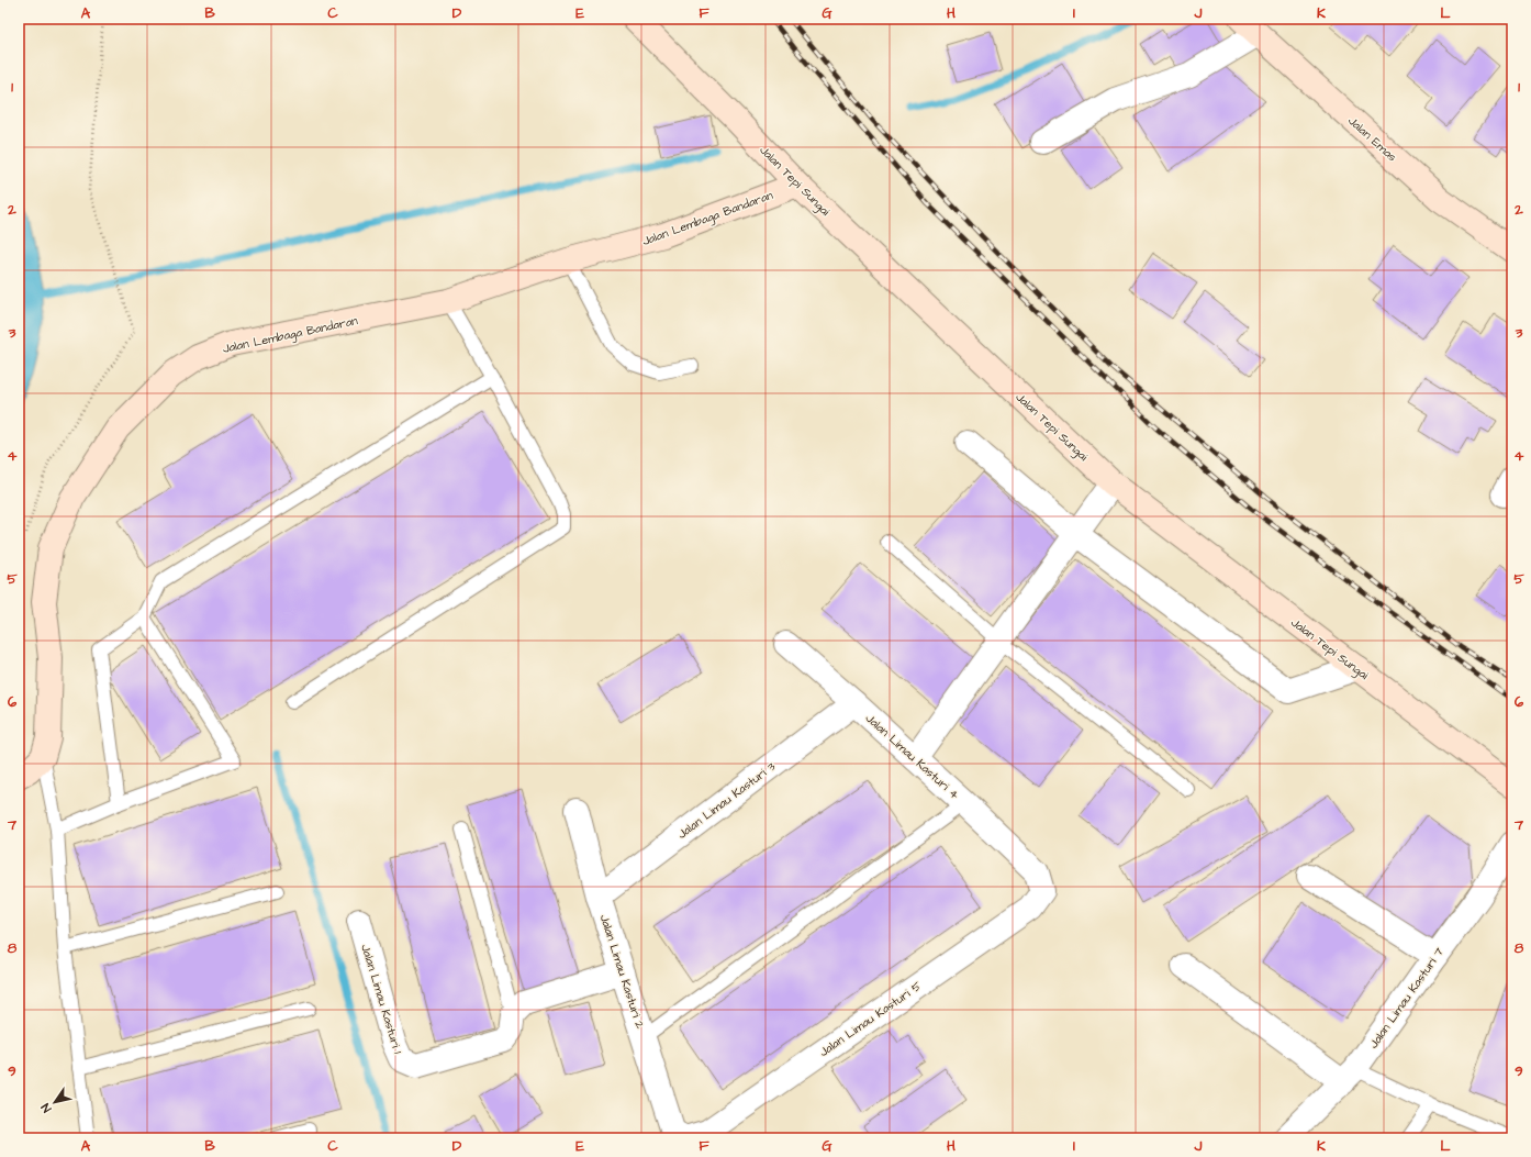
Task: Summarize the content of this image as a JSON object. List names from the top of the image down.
{
  "streets": {
    "street": [
      "Jalan Emas",
      "Jalan Tepi Sungai",
      "Jalan Lembaga Bandaran",
      "Jalan Limau Kasturi 4",
      "Jalan Limau Kasturi 3",
      "Jalan Limau Kasturi 2",
      "Jalan Limau Kasturi 7",
      "Jalan Limau Kasturi 1",
      "Jalan Limau Kasturi 5"
    ]
  },
  "crossings": [
    ["Jalan Tepi Sungai", "Jalan Lembaga Bandaran"],
    ["Jalan Limau Kasturi 4", "Jalan Limau Kasturi 3"],
    ["Jalan Limau Kasturi 4", "Jalan Limau Kasturi 5"],
    ["Jalan Limau Kasturi 3", "Jalan Limau Kasturi 2"],
    ["Jalan Limau Kasturi 2", "Jalan Limau Kasturi 5"]
  ],
  "north": "bottom left",
  "grid": {
    "columns": [
      "A",
      "B",
      "C",
      "D",
      "E",
      "F",
      "G",
      "H",
      "I",
      "J",
      "K",
      "L"
    ],
    "rows": [
      "1",
      "2",
      "3",
      "4",
      "5",
      "6",
      "7",
      "8",
      "9"
    ]
  }
}
